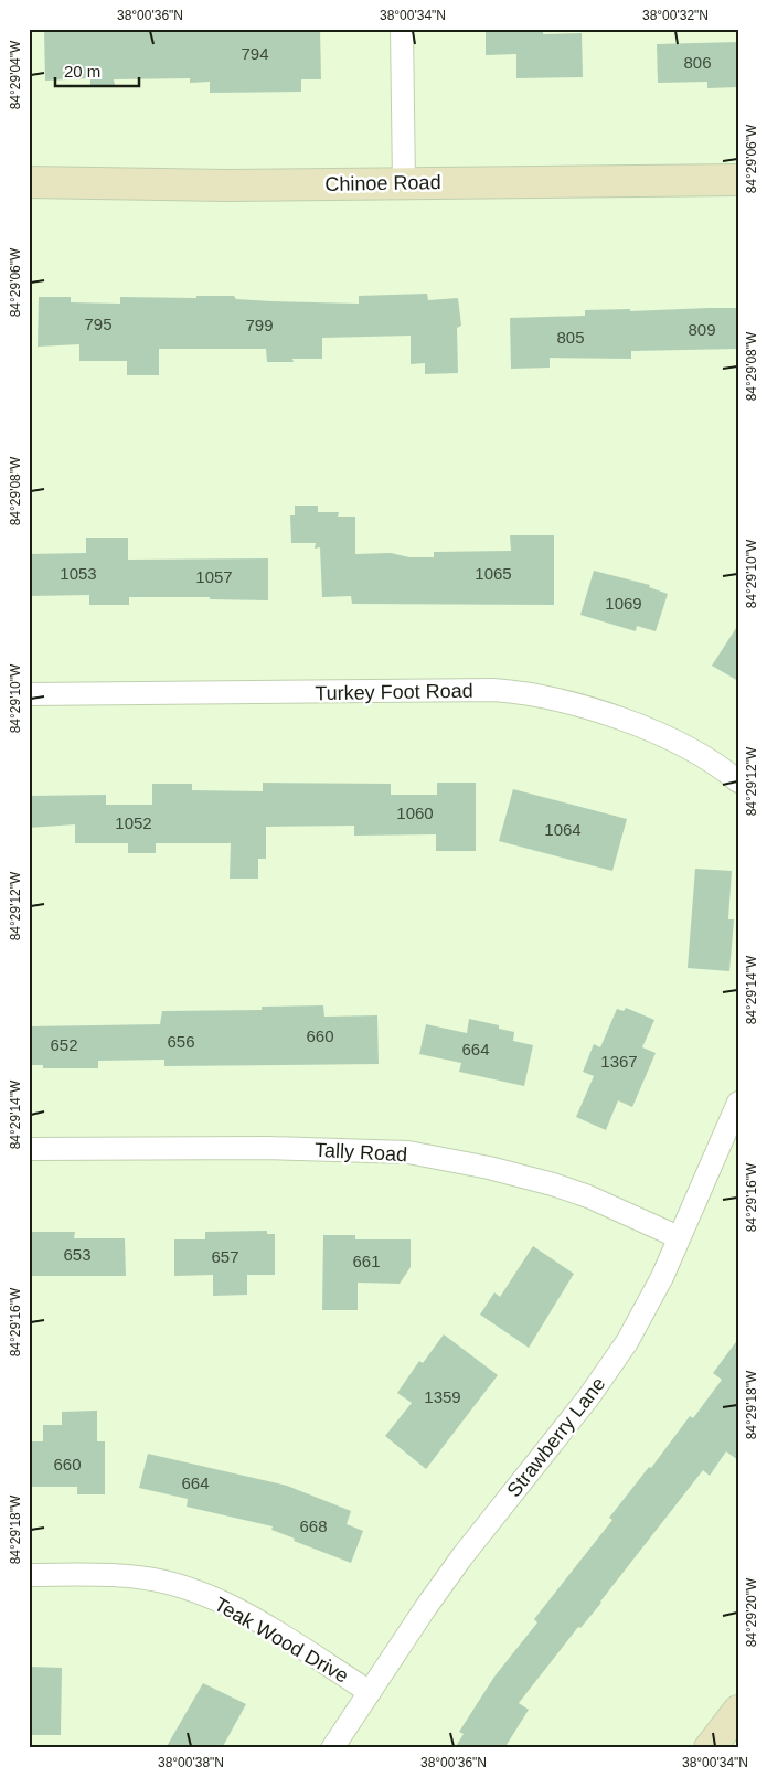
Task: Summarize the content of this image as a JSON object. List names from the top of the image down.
{
  "streets": {
    "street": [
      "Chinoe Road",
      "Turkey Foot Road",
      "Tally Road",
      "Strawberry Lane",
      "Teak Wood Drive"
    ]
  },
  "crossings": [
    ["Tally Road", "Strawberry Lane"],
    ["Strawberry Lane", "Teak Wood Drive"]
  ],
  "house_numbers": [
    "794",
    "806",
    "795",
    "799",
    "809",
    "805",
    "1053",
    "1065",
    "1057",
    "1069",
    "1060",
    "1052",
    "1064",
    "660",
    "656",
    "652",
    "664",
    "1367",
    "653",
    "657",
    "661",
    "1359",
    "660",
    "664",
    "668"
  ],
  "scale_bar": "20 m",
  "coordinates": [
    "38°00'36\"N",
    "38°00'34\"N",
    "38°00'32\"N",
    "84°29'04\"W",
    "84°29'06\"W",
    "84°29'08\"W",
    "84°29'10\"W",
    "84°29'12\"W",
    "84°29'14\"W",
    "84°29'16\"W",
    "84°29'18\"W",
    "84°29'20\"W",
    "38°00'38\"N"
  ]
}
